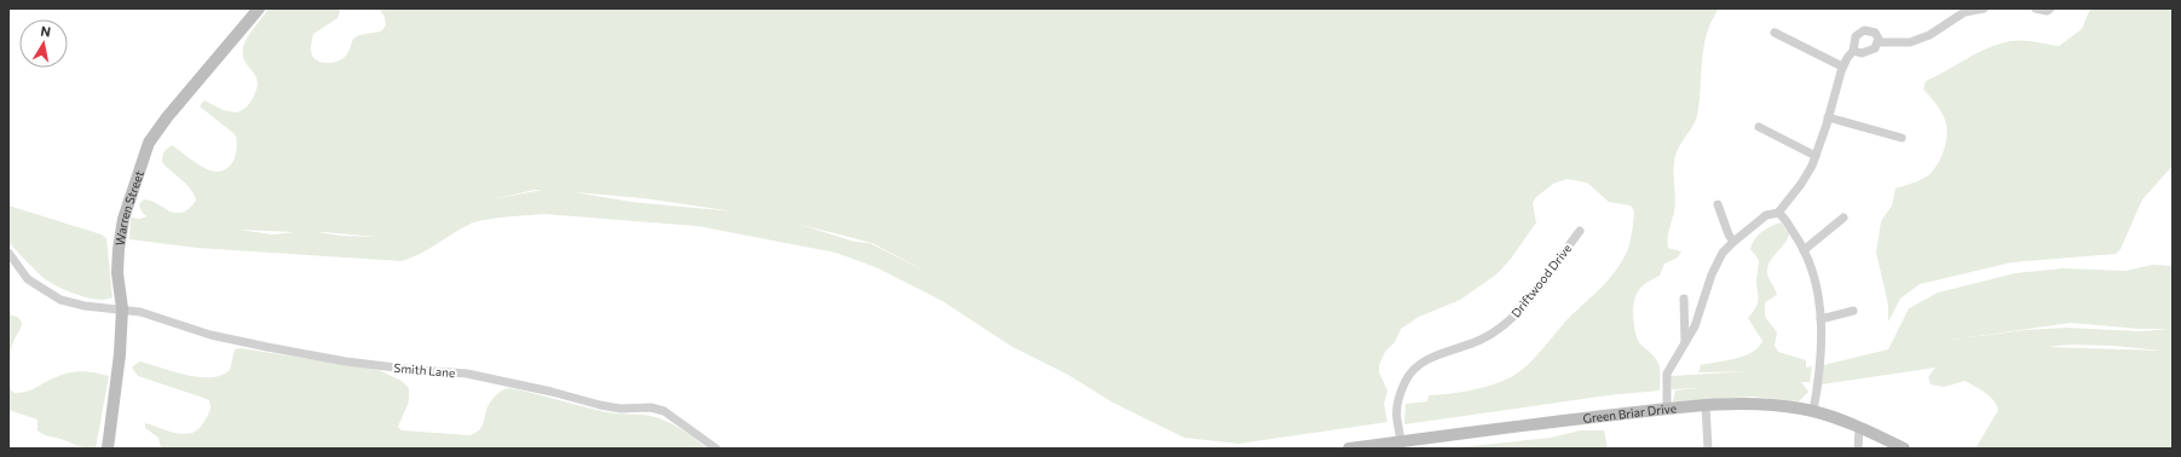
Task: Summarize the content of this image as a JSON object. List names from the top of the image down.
{
  "streets": {
    "street": [
      "Warren Street",
      "Driftwood Drive",
      "Smith Lane",
      "Green Briar Drive"
    ]
  },
  "crossings": [
    ["Warren Street", "Smith Lane"],
    ["Driftwood Drive", "Green Briar Drive"]
  ],
  "north": "top"
}
